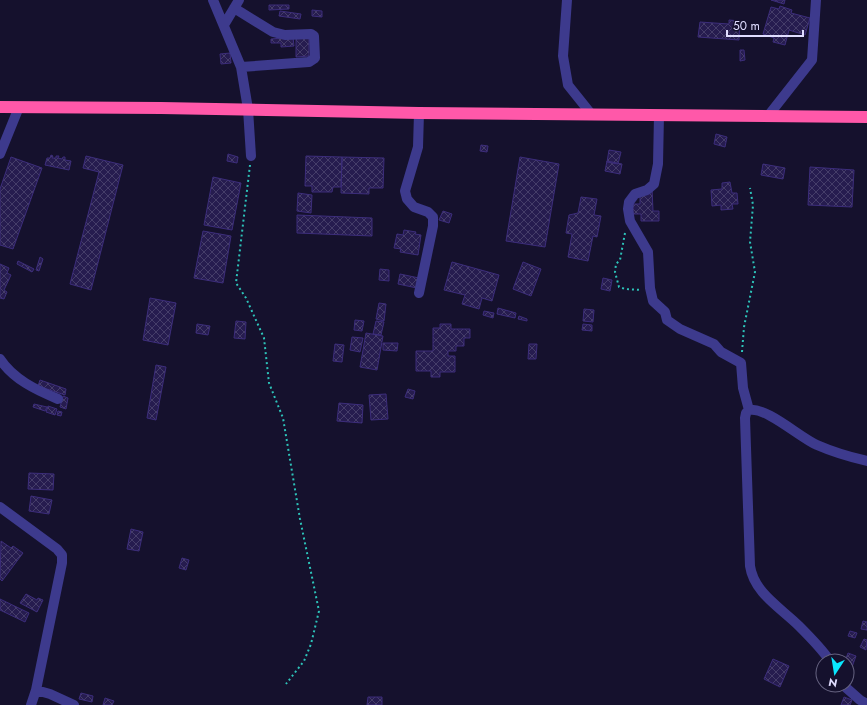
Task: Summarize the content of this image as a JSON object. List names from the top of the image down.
{
  "scale_bar": "50 m",
  "north": "bottom"
}
